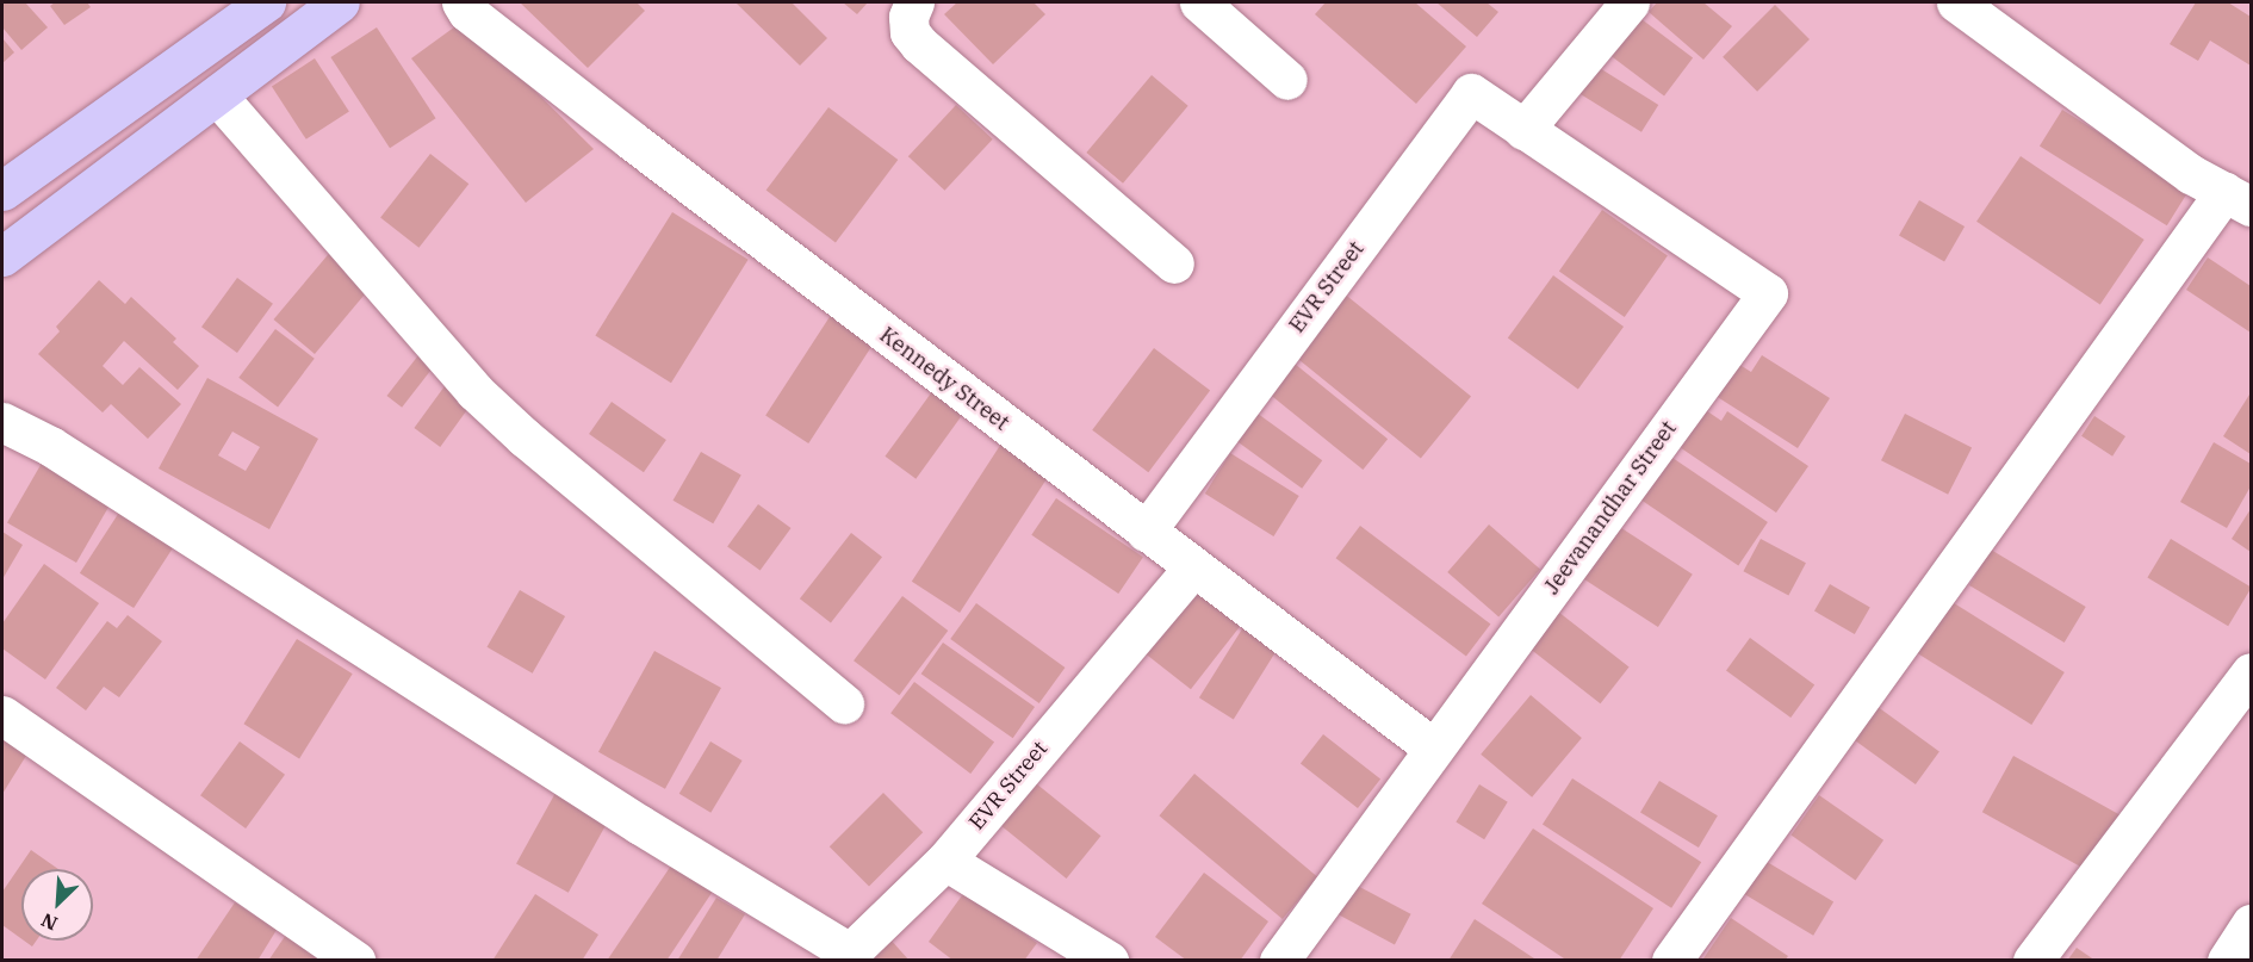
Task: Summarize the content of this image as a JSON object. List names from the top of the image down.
{
  "streets": {
    "street": ["EVR Street", "Kennedy Street", "Jeevanandhar Street"]
  },
  "crossings": [
    ["EVR Street", "Kennedy Street"],
    ["EVR Street", "Jeevanandhar Street"],
    ["Kennedy Street", "Jeevanandhar Street"]
  ],
  "north": "bottom left"
}
